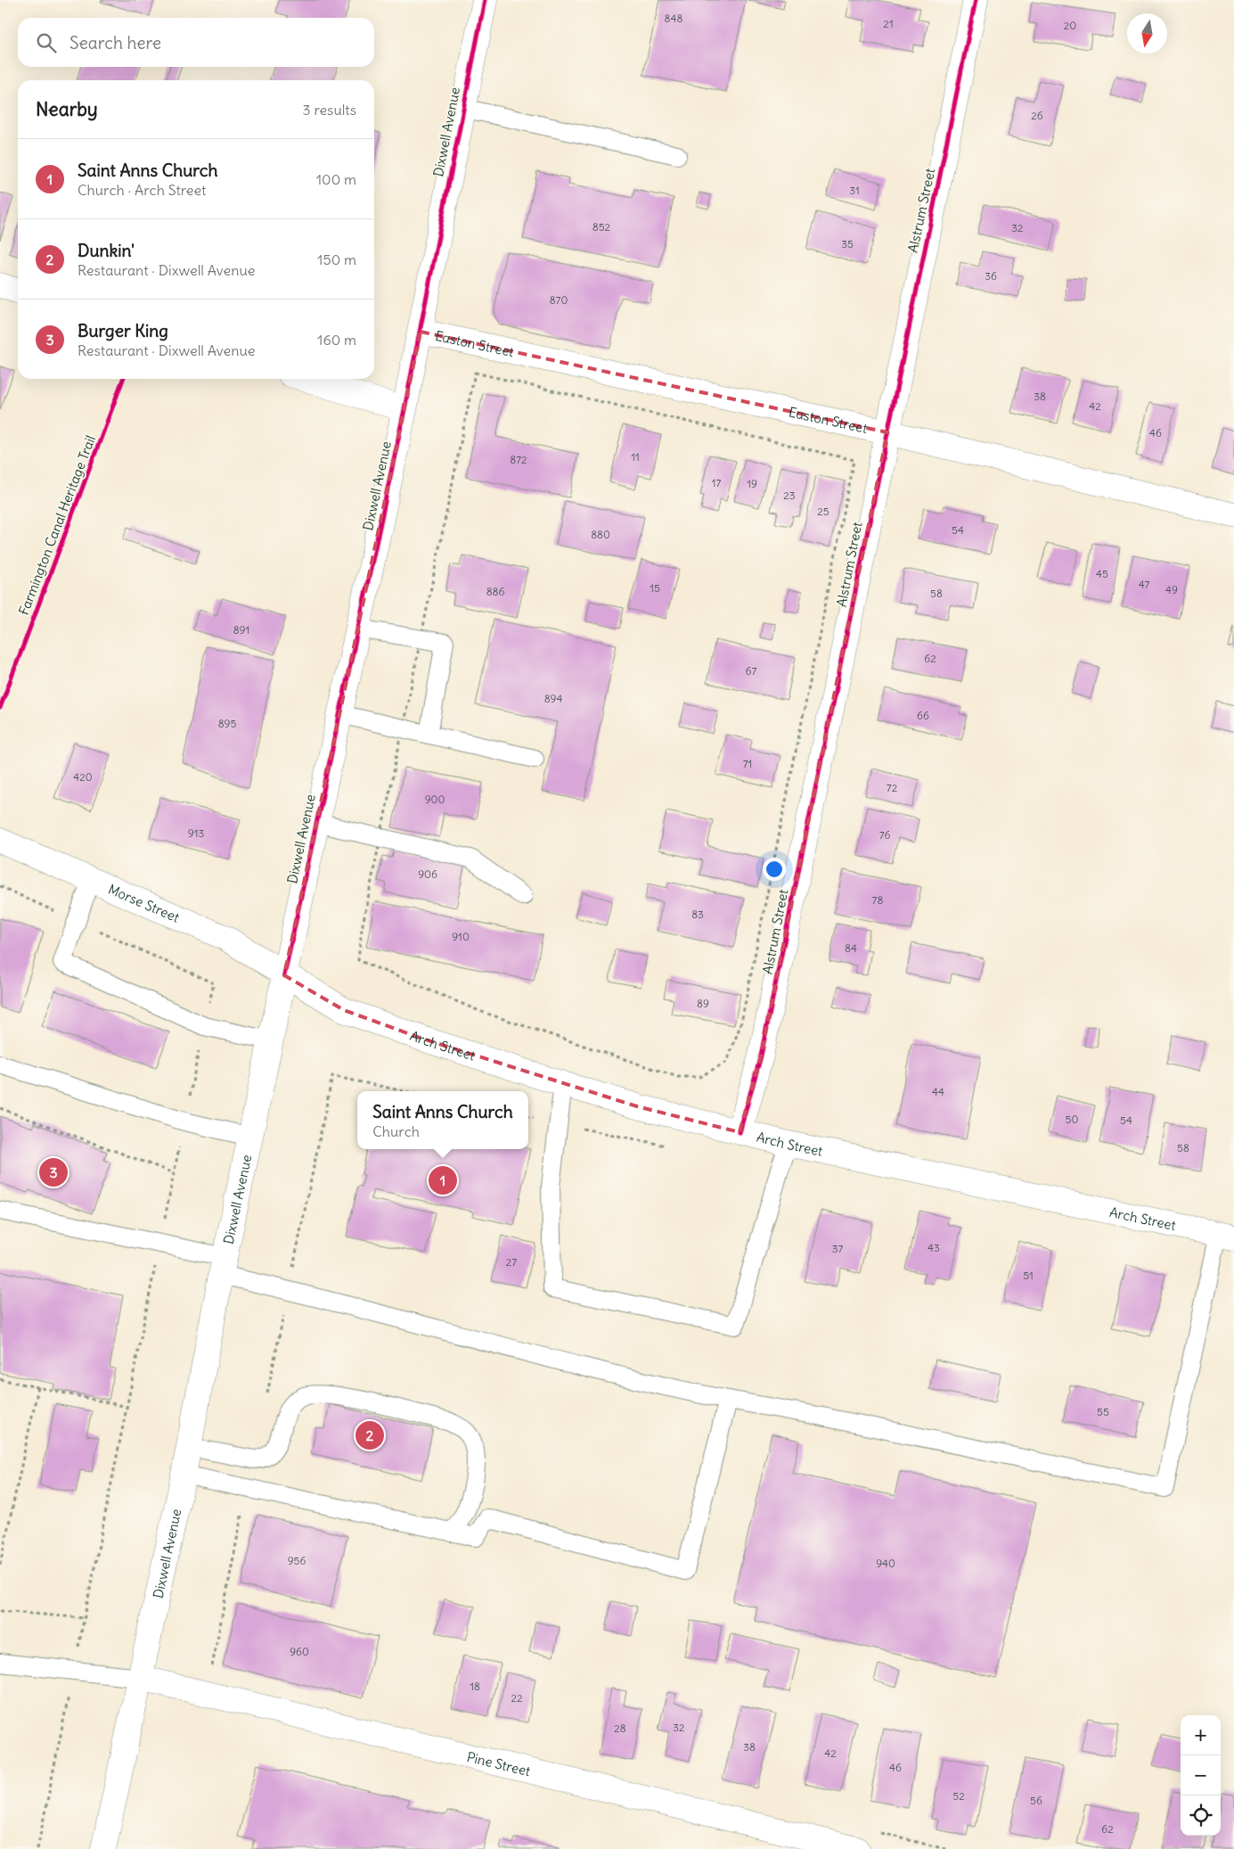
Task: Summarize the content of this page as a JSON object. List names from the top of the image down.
{
  "streets": {
    "main road": [
      "Dixwell Avenue",
      "Alstrum Street",
      "Easton Street",
      "Morse Street",
      "Arch Street",
      "Pine Street"
    ],
    "cycle path": ["Farmington Canal Heritage Trail"]
  },
  "crossings": [
    ["Dixwell Avenue", "Easton Street"],
    ["Dixwell Avenue", "Morse Street"],
    ["Dixwell Avenue", "Arch Street"],
    ["Dixwell Avenue", "Pine Street"],
    ["Alstrum Street", "Easton Street"],
    ["Alstrum Street", "Arch Street"],
    ["Morse Street", "Arch Street"]
  ],
  "house_numbers": [
    "848",
    "21",
    "20",
    "26",
    "31",
    "852",
    "32",
    "35",
    "36",
    "870",
    "38",
    "42",
    "46",
    "11",
    "872",
    "17",
    "19",
    "23",
    "25",
    "54",
    "880",
    "45",
    "47",
    "15",
    "49",
    "886",
    "58",
    "891",
    "62",
    "67",
    "894",
    "66",
    "895",
    "71",
    "420",
    "72",
    "900",
    "913",
    "76",
    "906",
    "78",
    "83",
    "910",
    "84",
    "89",
    "44",
    "50",
    "54",
    "58",
    "43",
    "37",
    "27",
    "51",
    "55",
    "956",
    "940",
    "960",
    "18",
    "22",
    "32",
    "28",
    "38",
    "42",
    "46",
    "52",
    "56",
    "62"
  ],
  "north": "bottom",
  "page": {
    "search": "Search here",
    "heading": ["Nearby", "3 results"],
    "list": [
      {
        "mark": "1",
        "name": "Saint Anns Church",
        "note": "Church · Arch Street",
        "value": "100 m"
      },
      {
        "mark": "2",
        "name": "Dunkin'",
        "note": "Restaurant · Dixwell Avenue",
        "value": "150 m"
      },
      {
        "mark": "3",
        "name": "Burger King",
        "note": "Restaurant · Dixwell Avenue",
        "value": "160 m"
      }
    ],
    "popup": ["Saint Anns Church", "Church"],
    "pins": ["3", "1", "2"],
    "map_buttons": ["+", "−"]
  }
}
